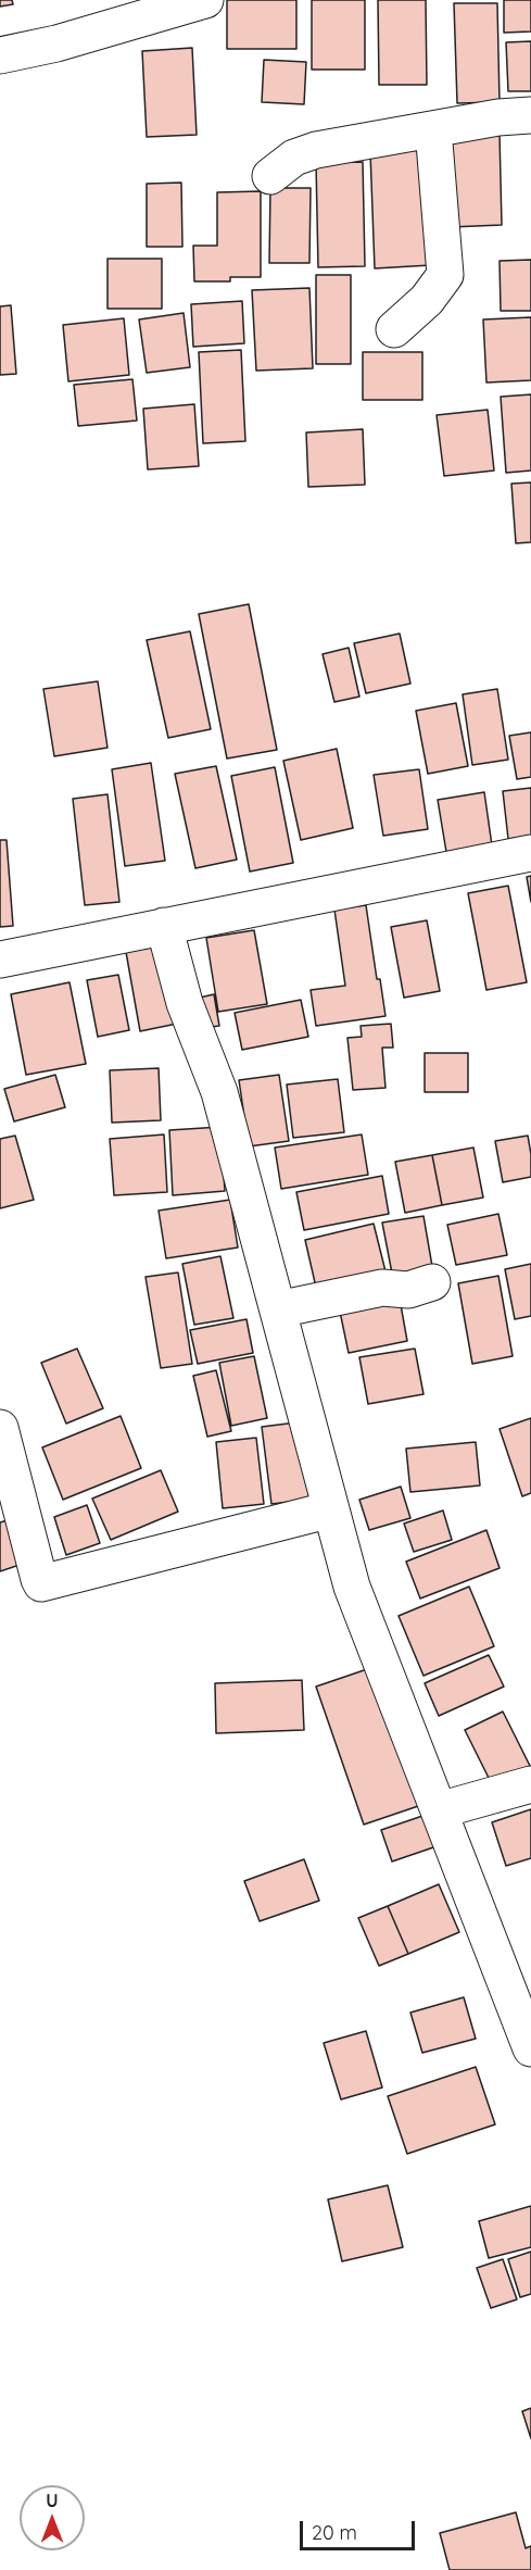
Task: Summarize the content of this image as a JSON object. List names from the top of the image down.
{
  "scale_bar": "20 m",
  "north": "top"
}
